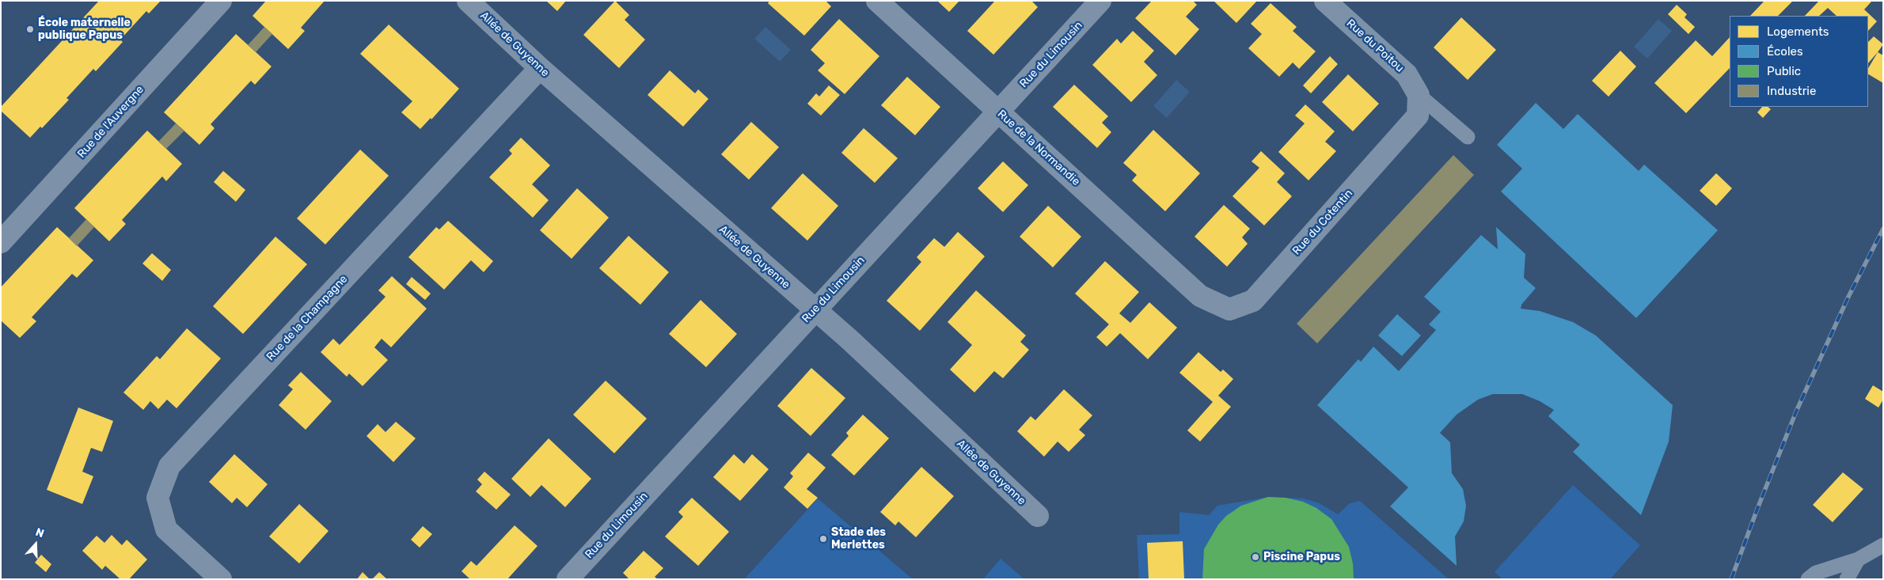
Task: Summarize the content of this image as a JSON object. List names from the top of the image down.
{
  "streets": {
    "street": [
      "Allée de Guyenne",
      "Rue du Poitou",
      "Rue du Limousin",
      "Rue de l'Auvergne",
      "Rue de la Normandie",
      "Rue du Cotentin",
      "Rue de la Champagne"
    ]
  },
  "crossings": [
    ["Allée de Guyenne", "Rue du Limousin"],
    ["Allée de Guyenne", "Rue de la Champagne"],
    ["Rue du Poitou", "Rue du Cotentin"],
    ["Rue du Limousin", "Rue de la Normandie"],
    ["Rue de la Normandie", "Rue du Cotentin"]
  ],
  "places": ["École maternelle publique Papus", "Stade des Merlettes", "Piscine Papus"],
  "legend": [
    "Logements",
    "Écoles",
    "Public",
    "Industrie"
  ],
  "north": "top"
}
